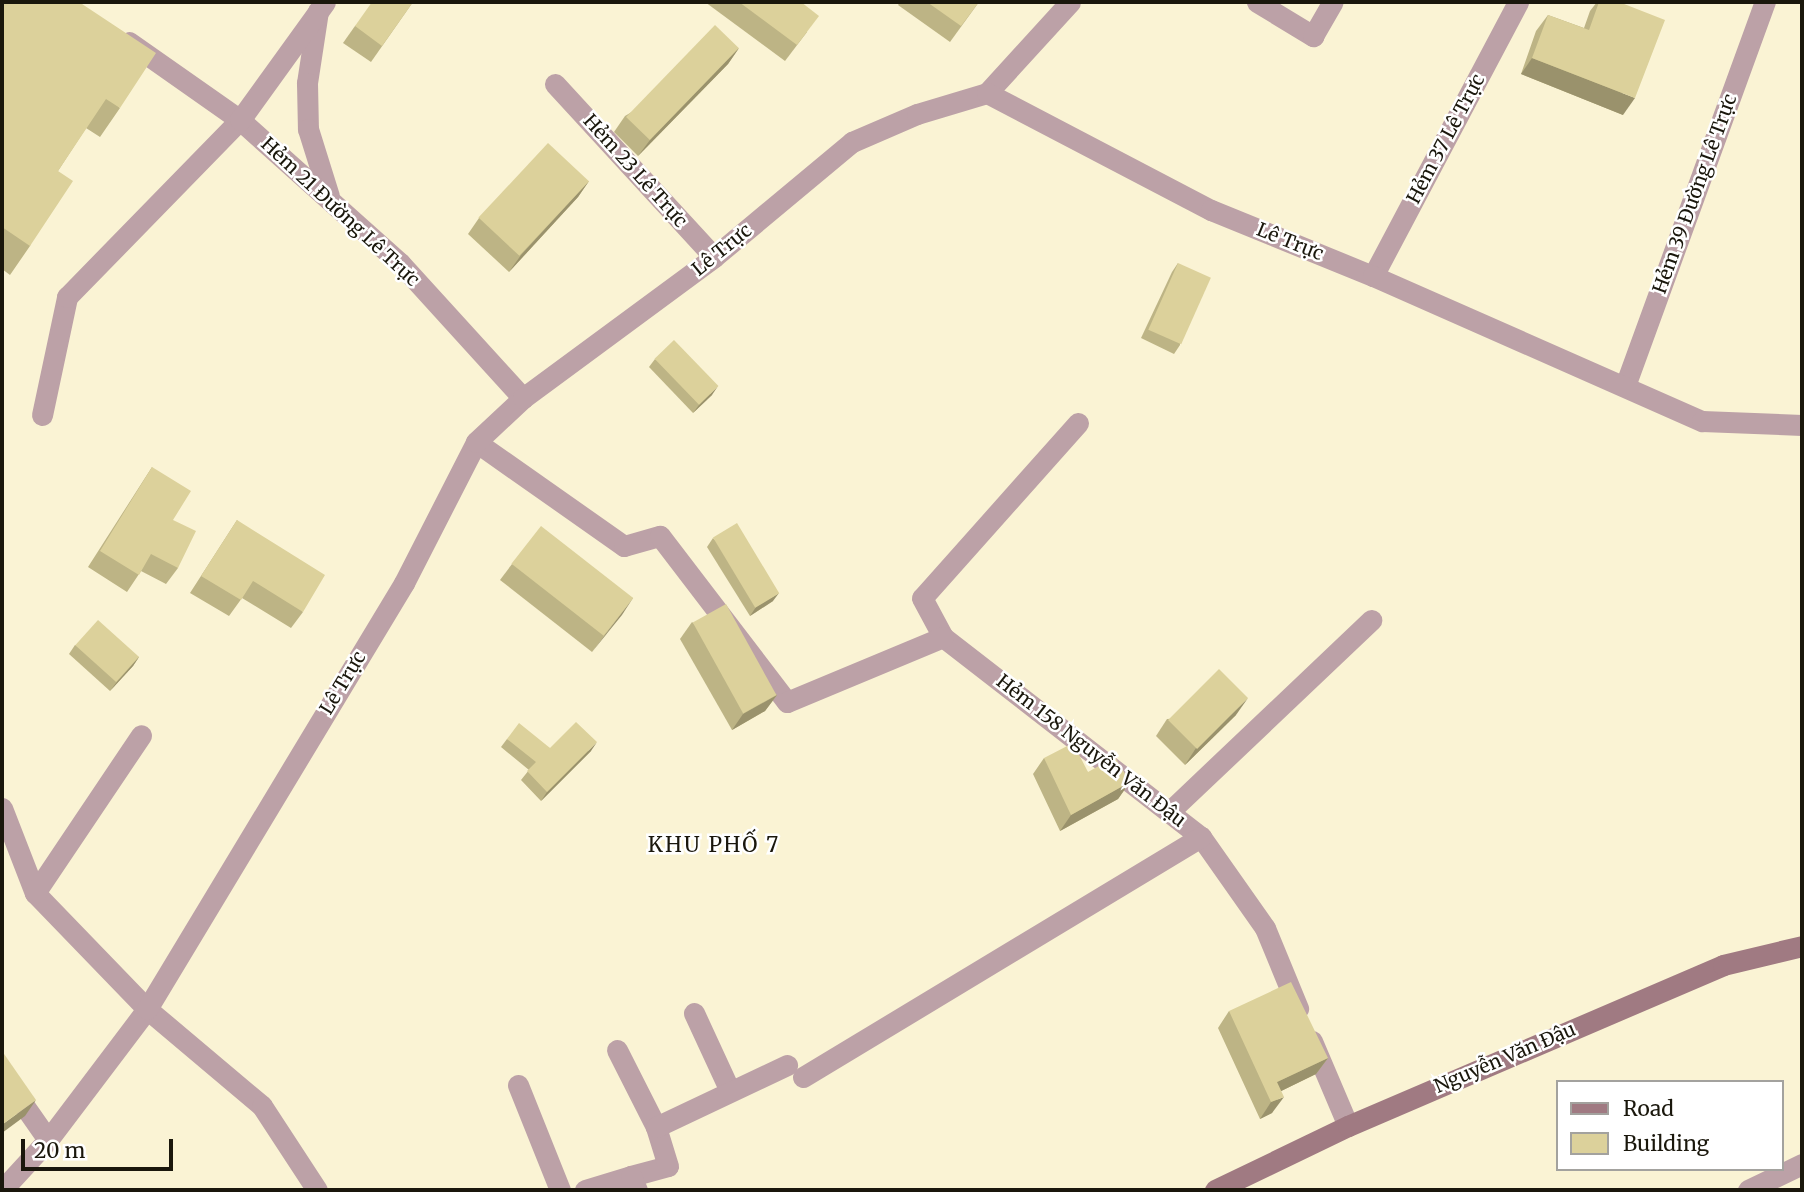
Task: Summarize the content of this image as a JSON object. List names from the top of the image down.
{
  "streets": {
    "street": [
      "Hẻm 37 Lê Trực",
      "Hẻm 23 Lê Trực",
      "Hẻm 39 Đường Lê Trực",
      "Hẻm 21 Đường Lê Trực",
      "Lê Trực",
      "Hẻm 158 Nguyễn Văn Đậu",
      "Nguyễn Văn Đậu"
    ]
  },
  "crossings": [
    ["Hẻm 37 Lê Trực", "Lê Trực"],
    ["Hẻm 23 Lê Trực", "Lê Trực"],
    ["Hẻm 39 Đường Lê Trực", "Lê Trực"],
    ["Hẻm 21 Đường Lê Trực", "Lê Trực"],
    ["Hẻm 158 Nguyễn Văn Đậu", "Nguyễn Văn Đậu"]
  ],
  "districts": ["KHU PHỐ 7"],
  "legend": ["Road", "Building"],
  "scale_bar": "20 m"
}
